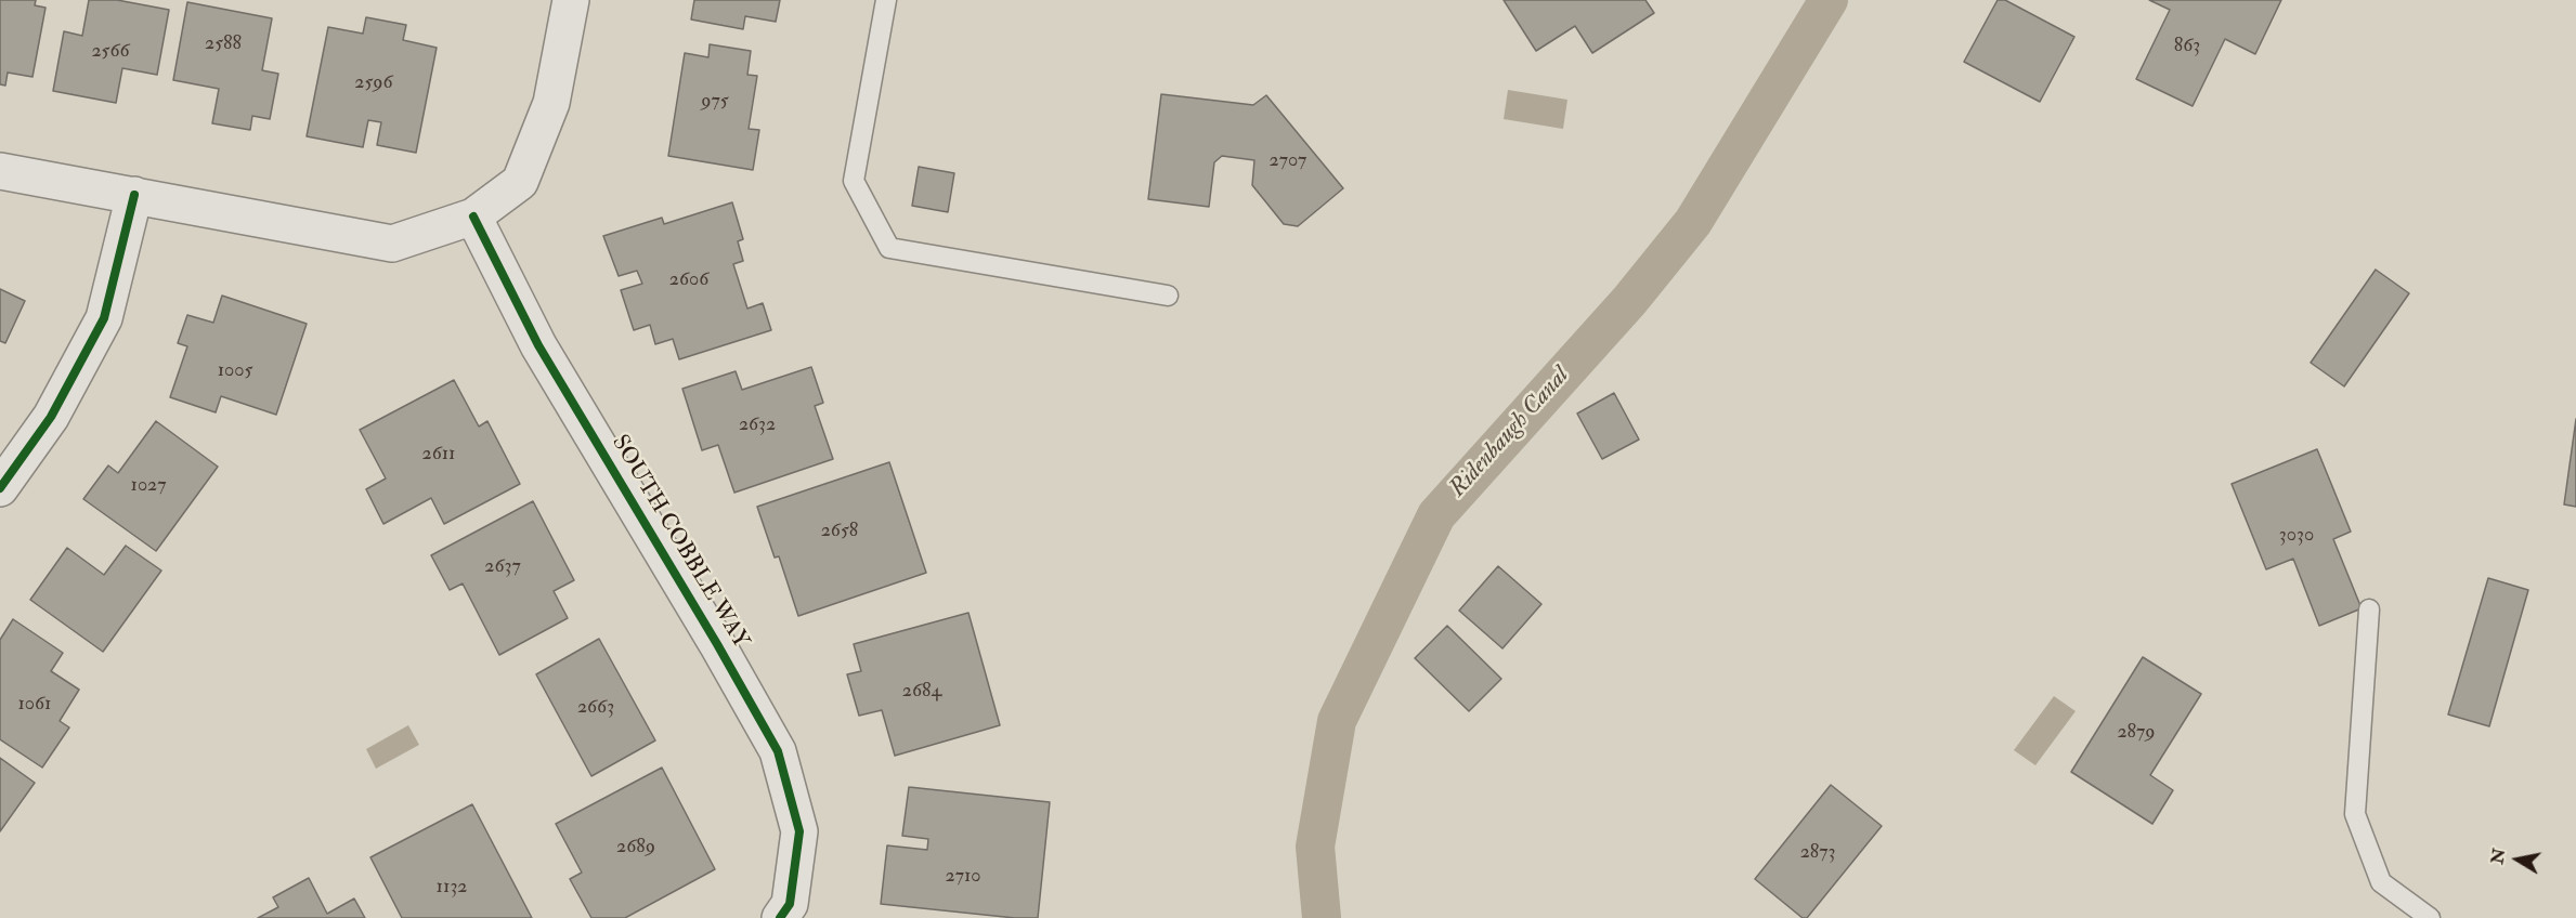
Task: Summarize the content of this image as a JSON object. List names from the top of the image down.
{
  "streets": {
    "street": ["SOUTH COBBLE WAY"]
  },
  "water": ["Ridenbaugh Canal"],
  "house_numbers": [
    "2588",
    "863",
    "2566",
    "2596",
    "975",
    "2707",
    "2606",
    "1005",
    "2632",
    "2611",
    "1027",
    "2658",
    "3030",
    "2637",
    "2684",
    "1061",
    "2663",
    "2879",
    "2689",
    "2873",
    "2710",
    "1132"
  ],
  "north": "left"
}
